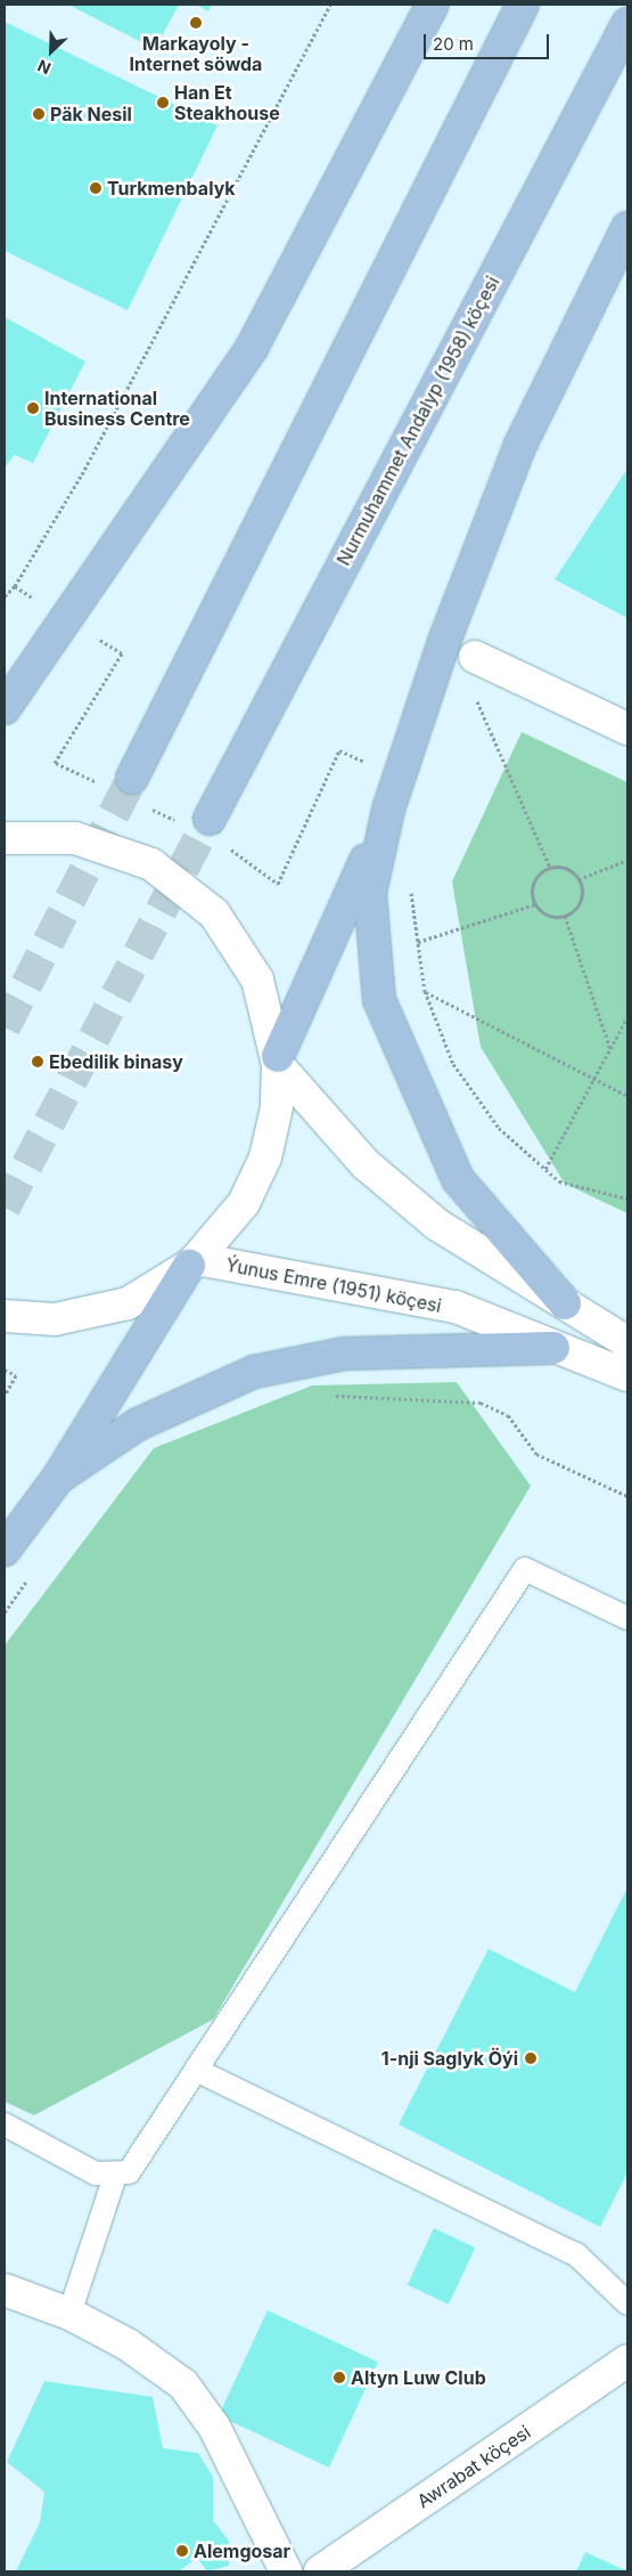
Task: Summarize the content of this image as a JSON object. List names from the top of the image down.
{
  "streets": {
    "main road": ["Nurmuhammet Andalyp (1958) köçesi"],
    "street": ["Ýunus Emre (1951) köçesi", "Awrabat köçesi"]
  },
  "places": [
    "Markayoly - Internet söwda",
    "Han Et Steakhouse",
    "Päk Nesil",
    "Turkmenbalyk",
    "International Business Centre",
    "Ebedilik binasy",
    "1-nji Saglyk Öýi",
    "Altyn Luw Club",
    "Alemgosar"
  ],
  "scale_bar": "20 m",
  "north": "bottom left"
}
